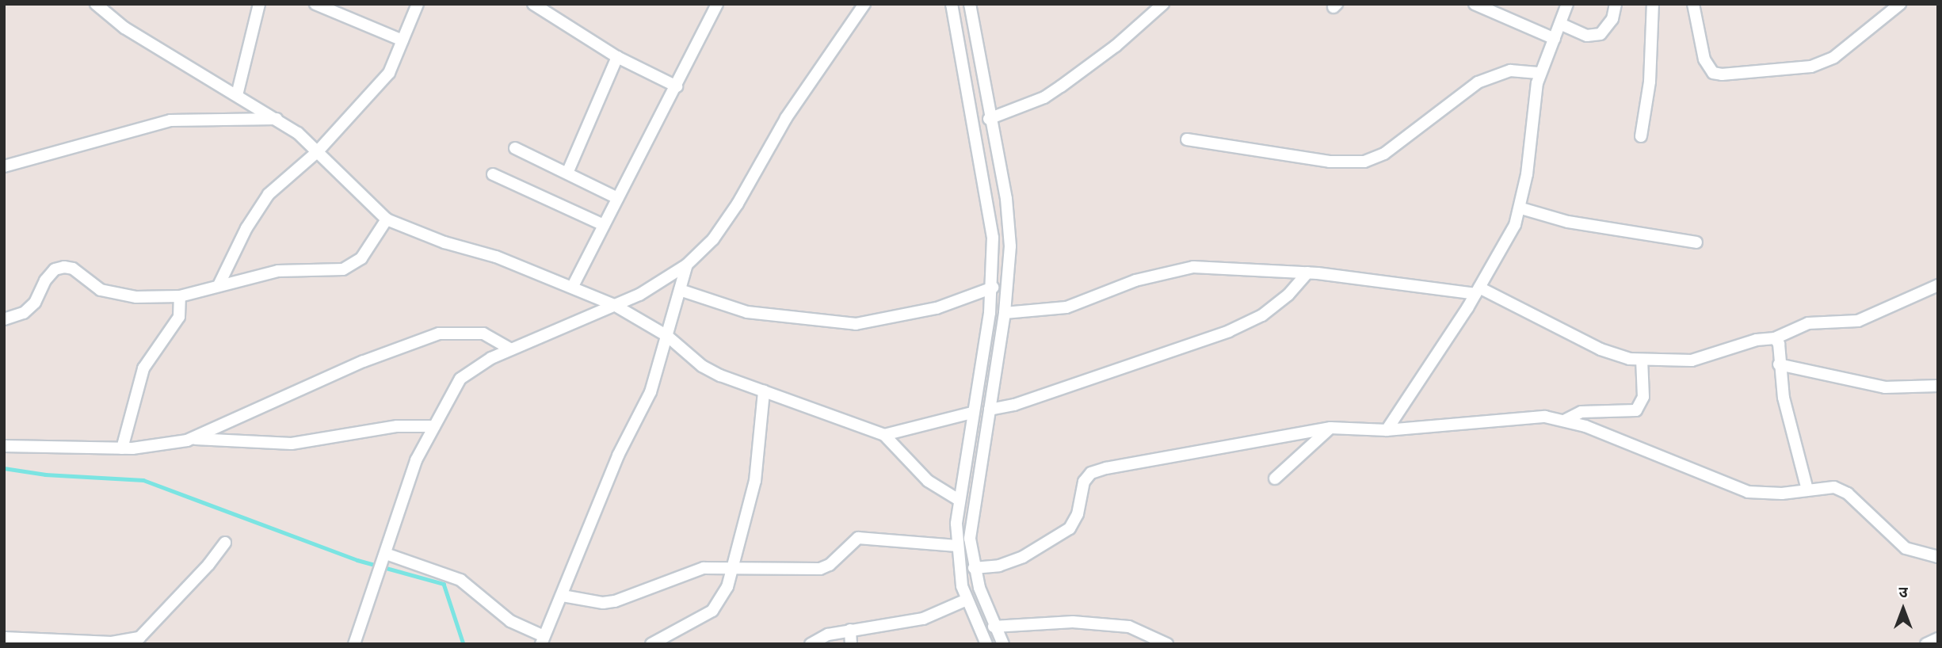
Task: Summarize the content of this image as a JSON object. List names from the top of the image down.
{
  "north": "top"
}
